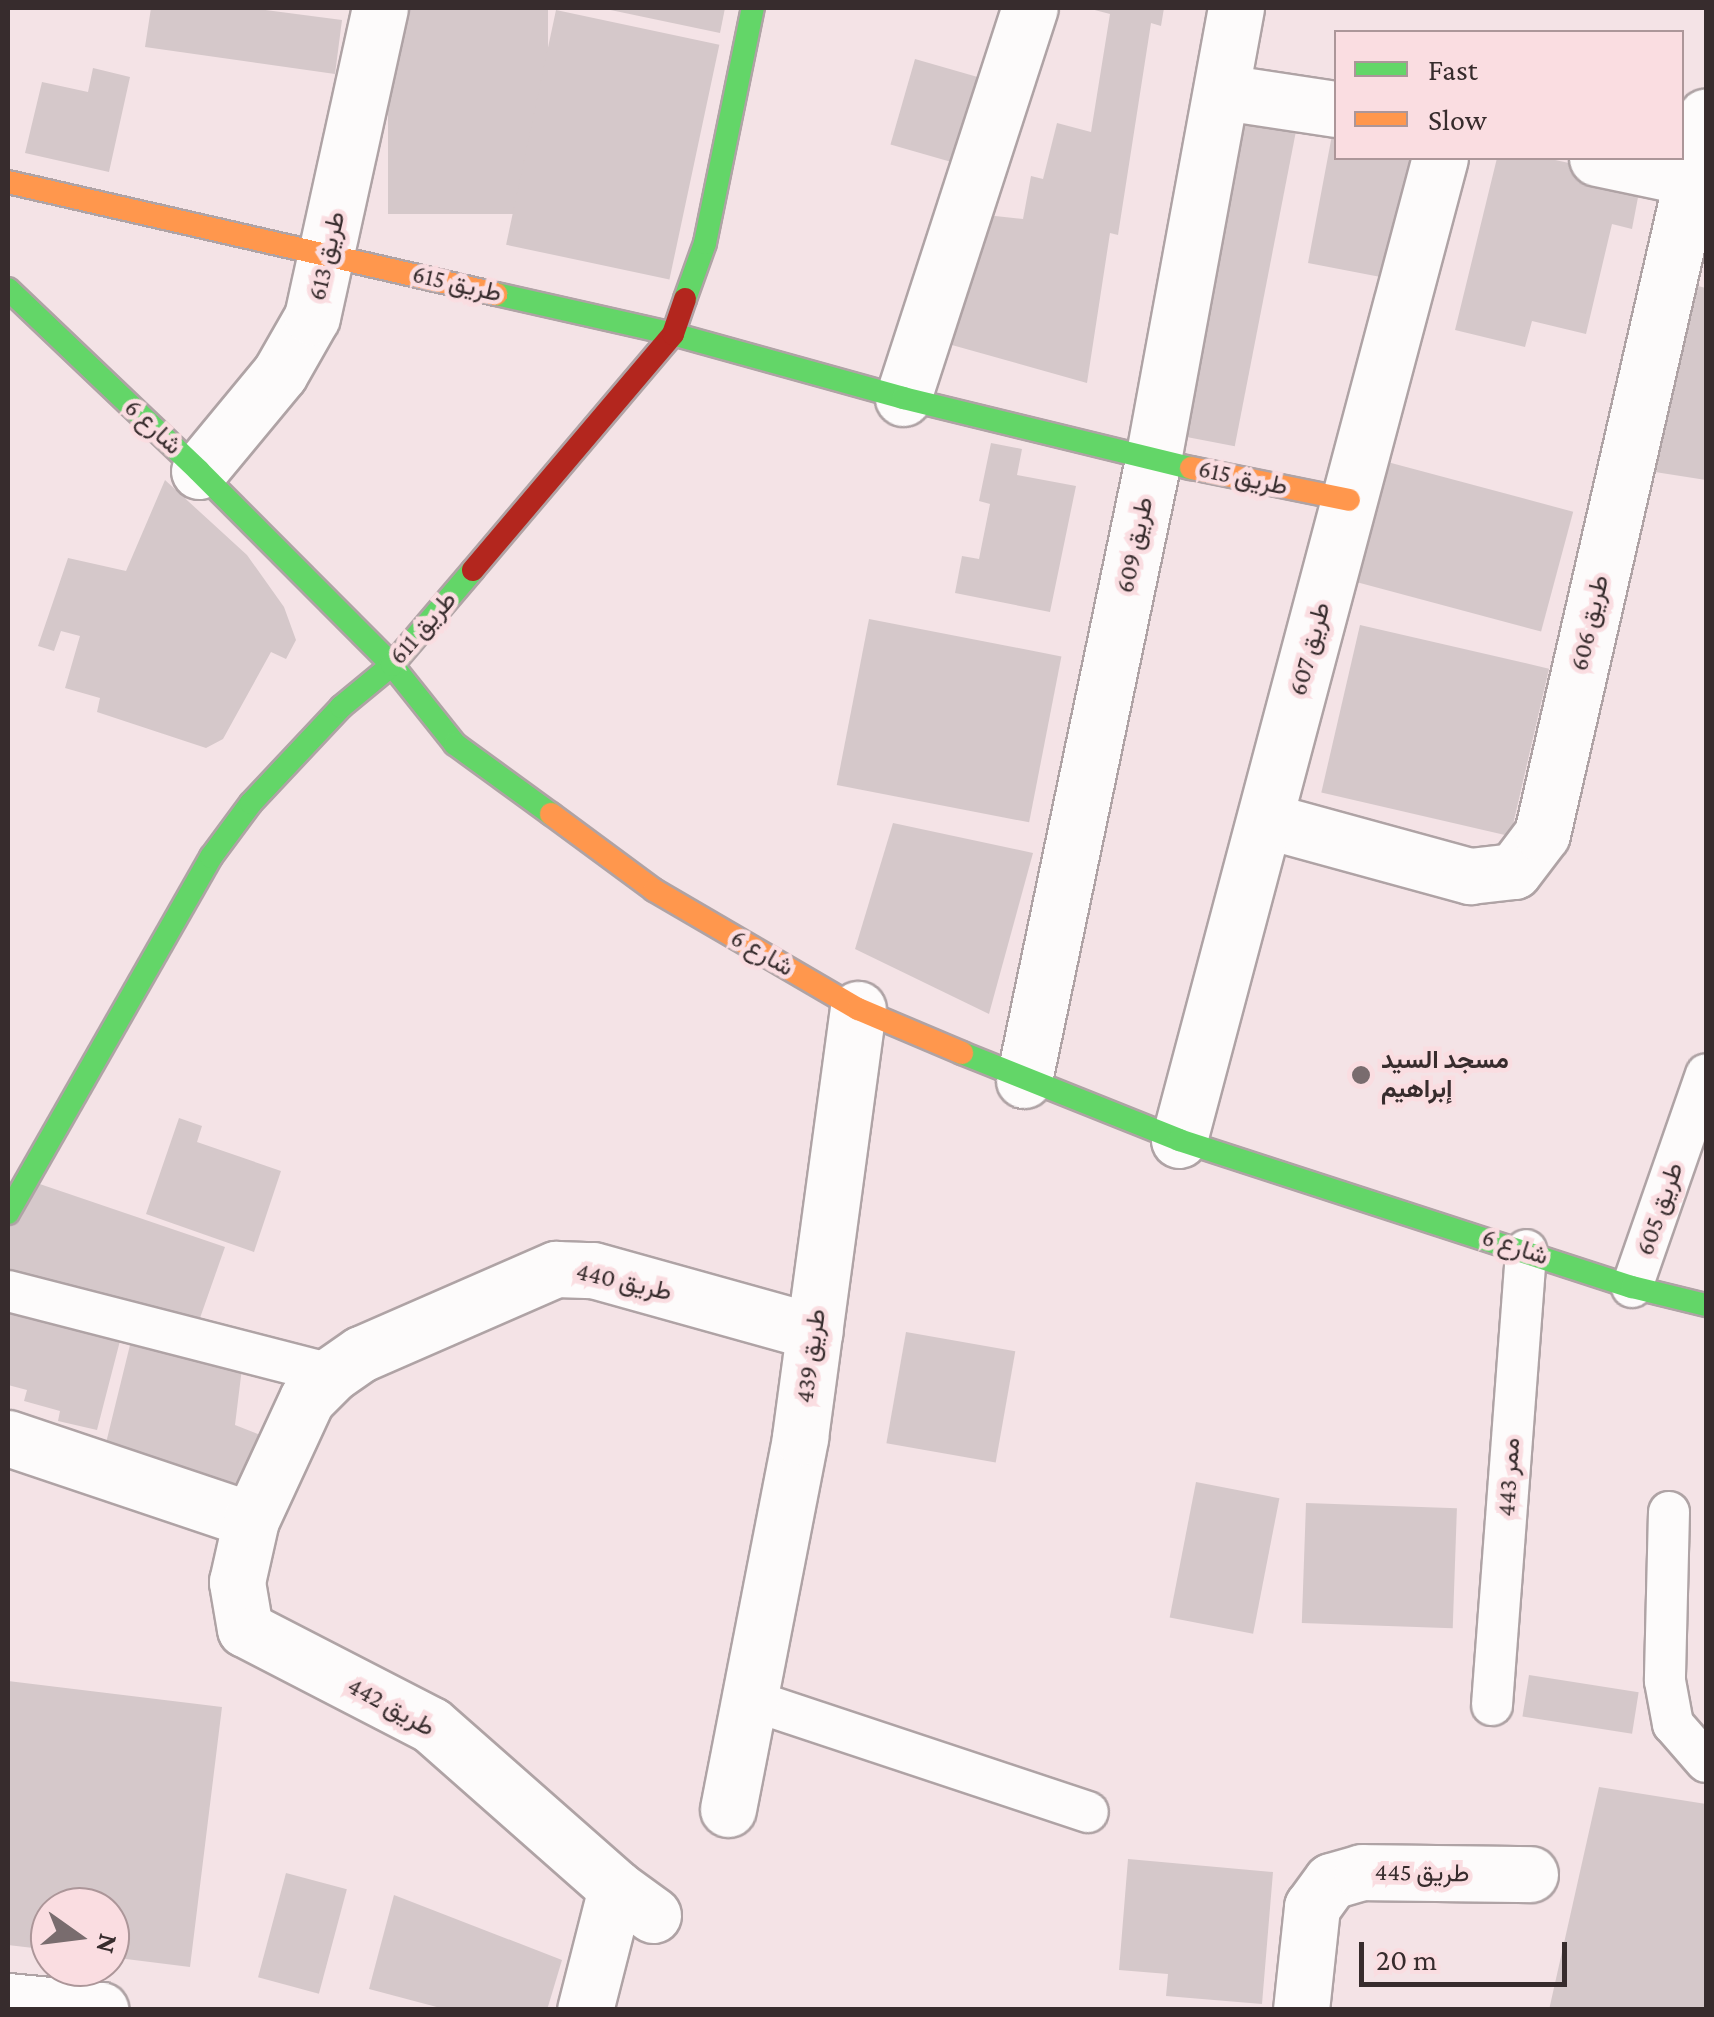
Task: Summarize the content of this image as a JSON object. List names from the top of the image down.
{
  "streets": {
    "street": [
      "طريق 613",
      "طريق 615",
      "شارع 6",
      "طريق 609",
      "طريق 606",
      "طريق 611",
      "طريق 607",
      "طريق 440",
      "طريق 439",
      "طريق 442",
      "طريق 445"
    ],
    "lane": ["طريق 605", "ممر 443"]
  },
  "crossings": [
    ["طريق 613", "طريق 615"],
    ["طريق 613", "شارع 6"],
    ["طريق 615", "طريق 609"],
    ["طريق 615", "طريق 611"],
    ["طريق 615", "طريق 607"],
    ["شارع 6", "طريق 609"],
    ["شارع 6", "طريق 611"],
    ["شارع 6", "طريق 607"],
    ["شارع 6", "طريق 605"],
    ["شارع 6", "طريق 439"],
    ["شارع 6", "ممر 443"],
    ["طريق 606", "طريق 607"],
    ["طريق 440", "طريق 439"],
    ["طريق 440", "طريق 442"]
  ],
  "places": ["مسجد السيد إبراهيم"],
  "legend": ["Fast", "Slow"],
  "scale_bar": "20 m",
  "north": "right"
}
